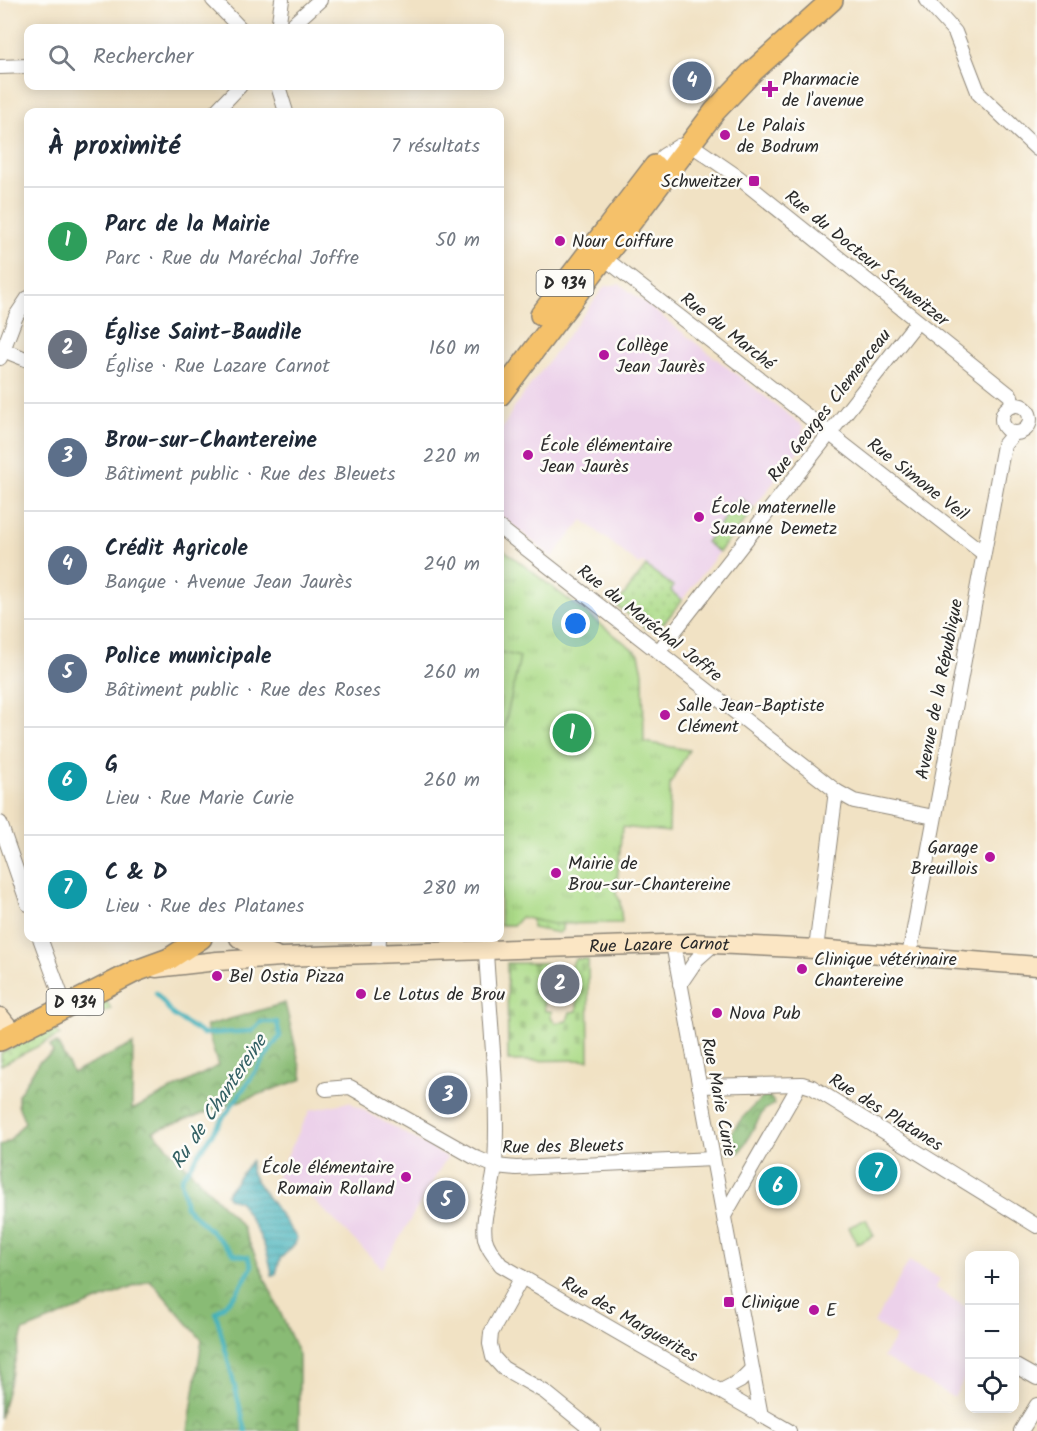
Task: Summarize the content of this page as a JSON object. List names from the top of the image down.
{
  "streets": {
    "main road": ["D 934"],
    "street": [
      "Rue du Docteur Schweitzer",
      "Rue du Marché",
      "Rue Georges Clemenceau",
      "Rue Simone Veil",
      "Rue du Maréchal Joffre",
      "Avenue de la République",
      "Rue Lazare Carnot",
      "Rue Marie Curie",
      "Rue des Platanes",
      "Rue des Bleuets",
      "Rue des Marguerites"
    ]
  },
  "crossings": [
    ["Rue du Docteur Schweitzer", "D 934"],
    ["Rue du Docteur Schweitzer", "Rue Georges Clemenceau"],
    ["Rue du Docteur Schweitzer", "Avenue de la République"],
    ["D 934", "Rue du Marché"],
    ["D 934", "Rue Lazare Carnot"],
    ["Rue du Marché", "Rue Georges Clemenceau"],
    ["Rue du Marché", "Rue Simone Veil"],
    ["Rue Georges Clemenceau", "Rue Simone Veil"],
    ["Rue Georges Clemenceau", "Rue du Maréchal Joffre"],
    ["Rue Simone Veil", "Avenue de la République"],
    ["Rue du Maréchal Joffre", "Avenue de la République"],
    ["Avenue de la République", "Rue Lazare Carnot"],
    ["Rue Lazare Carnot", "Rue Marie Curie"],
    ["Rue Lazare Carnot", "Rue des Marguerites"],
    ["Rue Marie Curie", "Rue des Platanes"],
    ["Rue Marie Curie", "Rue des Bleuets"],
    ["Rue Marie Curie", "Rue des Marguerites"],
    ["Rue des Bleuets", "Rue des Marguerites"]
  ],
  "water": ["Ru de Chantereine"],
  "places": {
    "health": ["Pharmacie de l'avenue"],
    "other": [
      "Le Palais de Bodrum",
      "Nour Coiffure",
      "Collège Jean Jaurès",
      "École élémentaire Jean Jaurès",
      "École maternelle Suzanne Demetz",
      "Salle Jean-Baptiste Clément",
      "Garage Breuillois",
      "Mairie de Brou-sur-Chantereine",
      "Clinique vétérinaire Chantereine",
      "Bel Ostia Pizza",
      "Le Lotus de Brou",
      "Nova Pub",
      "École élémentaire Romain Rolland",
      "E"
    ],
    "transit": ["Schweitzer", "Clinique"]
  },
  "page": {
    "search": "Rechercher",
    "pins": [
      "4",
      "1",
      "2",
      "3",
      "7",
      "6",
      "5"
    ],
    "heading": ["À proximité", "7 résultats"],
    "list": [
      {
        "mark": "1",
        "name": "Parc de la Mairie",
        "note": "Parc · Rue du Maréchal Joffre",
        "value": "50 m"
      },
      {
        "mark": "2",
        "name": "Église Saint-Baudile",
        "note": "Église · Rue Lazare Carnot",
        "value": "160 m"
      },
      {
        "mark": "3",
        "name": "Brou-sur-Chantereine",
        "note": "Bâtiment public · Rue des Bleuets",
        "value": "220 m"
      },
      {
        "mark": "4",
        "name": "Crédit Agricole",
        "note": "Banque · Avenue Jean Jaurès",
        "value": "240 m"
      },
      {
        "mark": "5",
        "name": "Police municipale",
        "note": "Bâtiment public · Rue des Roses",
        "value": "260 m"
      },
      {
        "mark": "6",
        "name": "G",
        "note": "Lieu · Rue Marie Curie",
        "value": "260 m"
      },
      {
        "mark": "7",
        "name": "C & D",
        "note": "Lieu · Rue des Platanes",
        "value": "280 m"
      }
    ],
    "map_buttons": ["+", "−"]
  }
}
